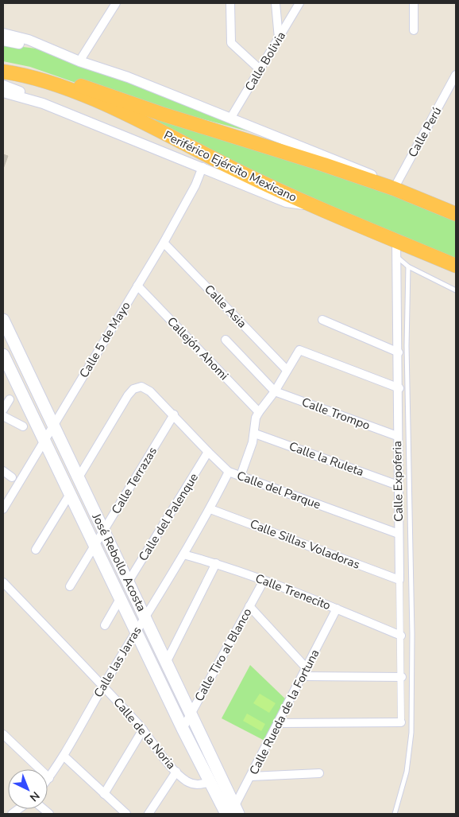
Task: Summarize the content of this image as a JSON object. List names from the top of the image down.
{
  "streets": {
    "highway": ["Periférico Ejército Mexicano"],
    "main road": ["José Rebollo Acosta"],
    "street": [
      "Calle Bolivia",
      "Calle Perú",
      "Calle Asia",
      "Calle 5 de Mayo",
      "Callejón Ahomi",
      "Calle Trompo",
      "Calle la Ruleta",
      "Calle Terrazas",
      "Calle Expoferia",
      "Calle del Parque",
      "Calle del Palenque",
      "Calle Sillas Voladoras",
      "Calle Trenecito",
      "Calle Tiro al Blanco",
      "Calle las Jarras",
      "Calle Rueda de la Fortuna",
      "Calle de la Noria"
    ]
  },
  "crossings": [
    ["Calle Perú", "Periférico Ejército Mexicano"],
    ["Periférico Ejército Mexicano", "Calle Expoferia"],
    ["Calle Asia", "Calle 5 de Mayo"],
    ["Calle 5 de Mayo", "Callejón Ahomi"],
    ["Calle 5 de Mayo", "José Rebollo Acosta"],
    ["Calle Trompo", "Calle Expoferia"],
    ["Calle la Ruleta", "Calle Expoferia"],
    ["Calle Terrazas", "Calle del Parque"],
    ["Calle Terrazas", "José Rebollo Acosta"],
    ["Calle Expoferia", "Calle del Parque"],
    ["Calle Expoferia", "Calle Sillas Voladoras"],
    ["Calle Expoferia", "Calle Trenecito"],
    ["Calle del Parque", "Calle del Palenque"],
    ["Calle del Parque", "José Rebollo Acosta"],
    ["Calle del Parque", "Calle las Jarras"],
    ["Calle del Palenque", "José Rebollo Acosta"],
    ["Calle Sillas Voladoras", "Calle las Jarras"],
    ["José Rebollo Acosta", "Calle Tiro al Blanco"],
    ["José Rebollo Acosta", "Calle las Jarras"],
    ["José Rebollo Acosta", "Calle Rueda de la Fortuna"],
    ["José Rebollo Acosta", "Calle de la Noria"],
    ["Calle Trenecito", "Calle Tiro al Blanco"],
    ["Calle Trenecito", "Calle las Jarras"],
    ["Calle Trenecito", "Calle Rueda de la Fortuna"],
    ["Calle las Jarras", "Calle de la Noria"]
  ],
  "north": "bottom right"
}
